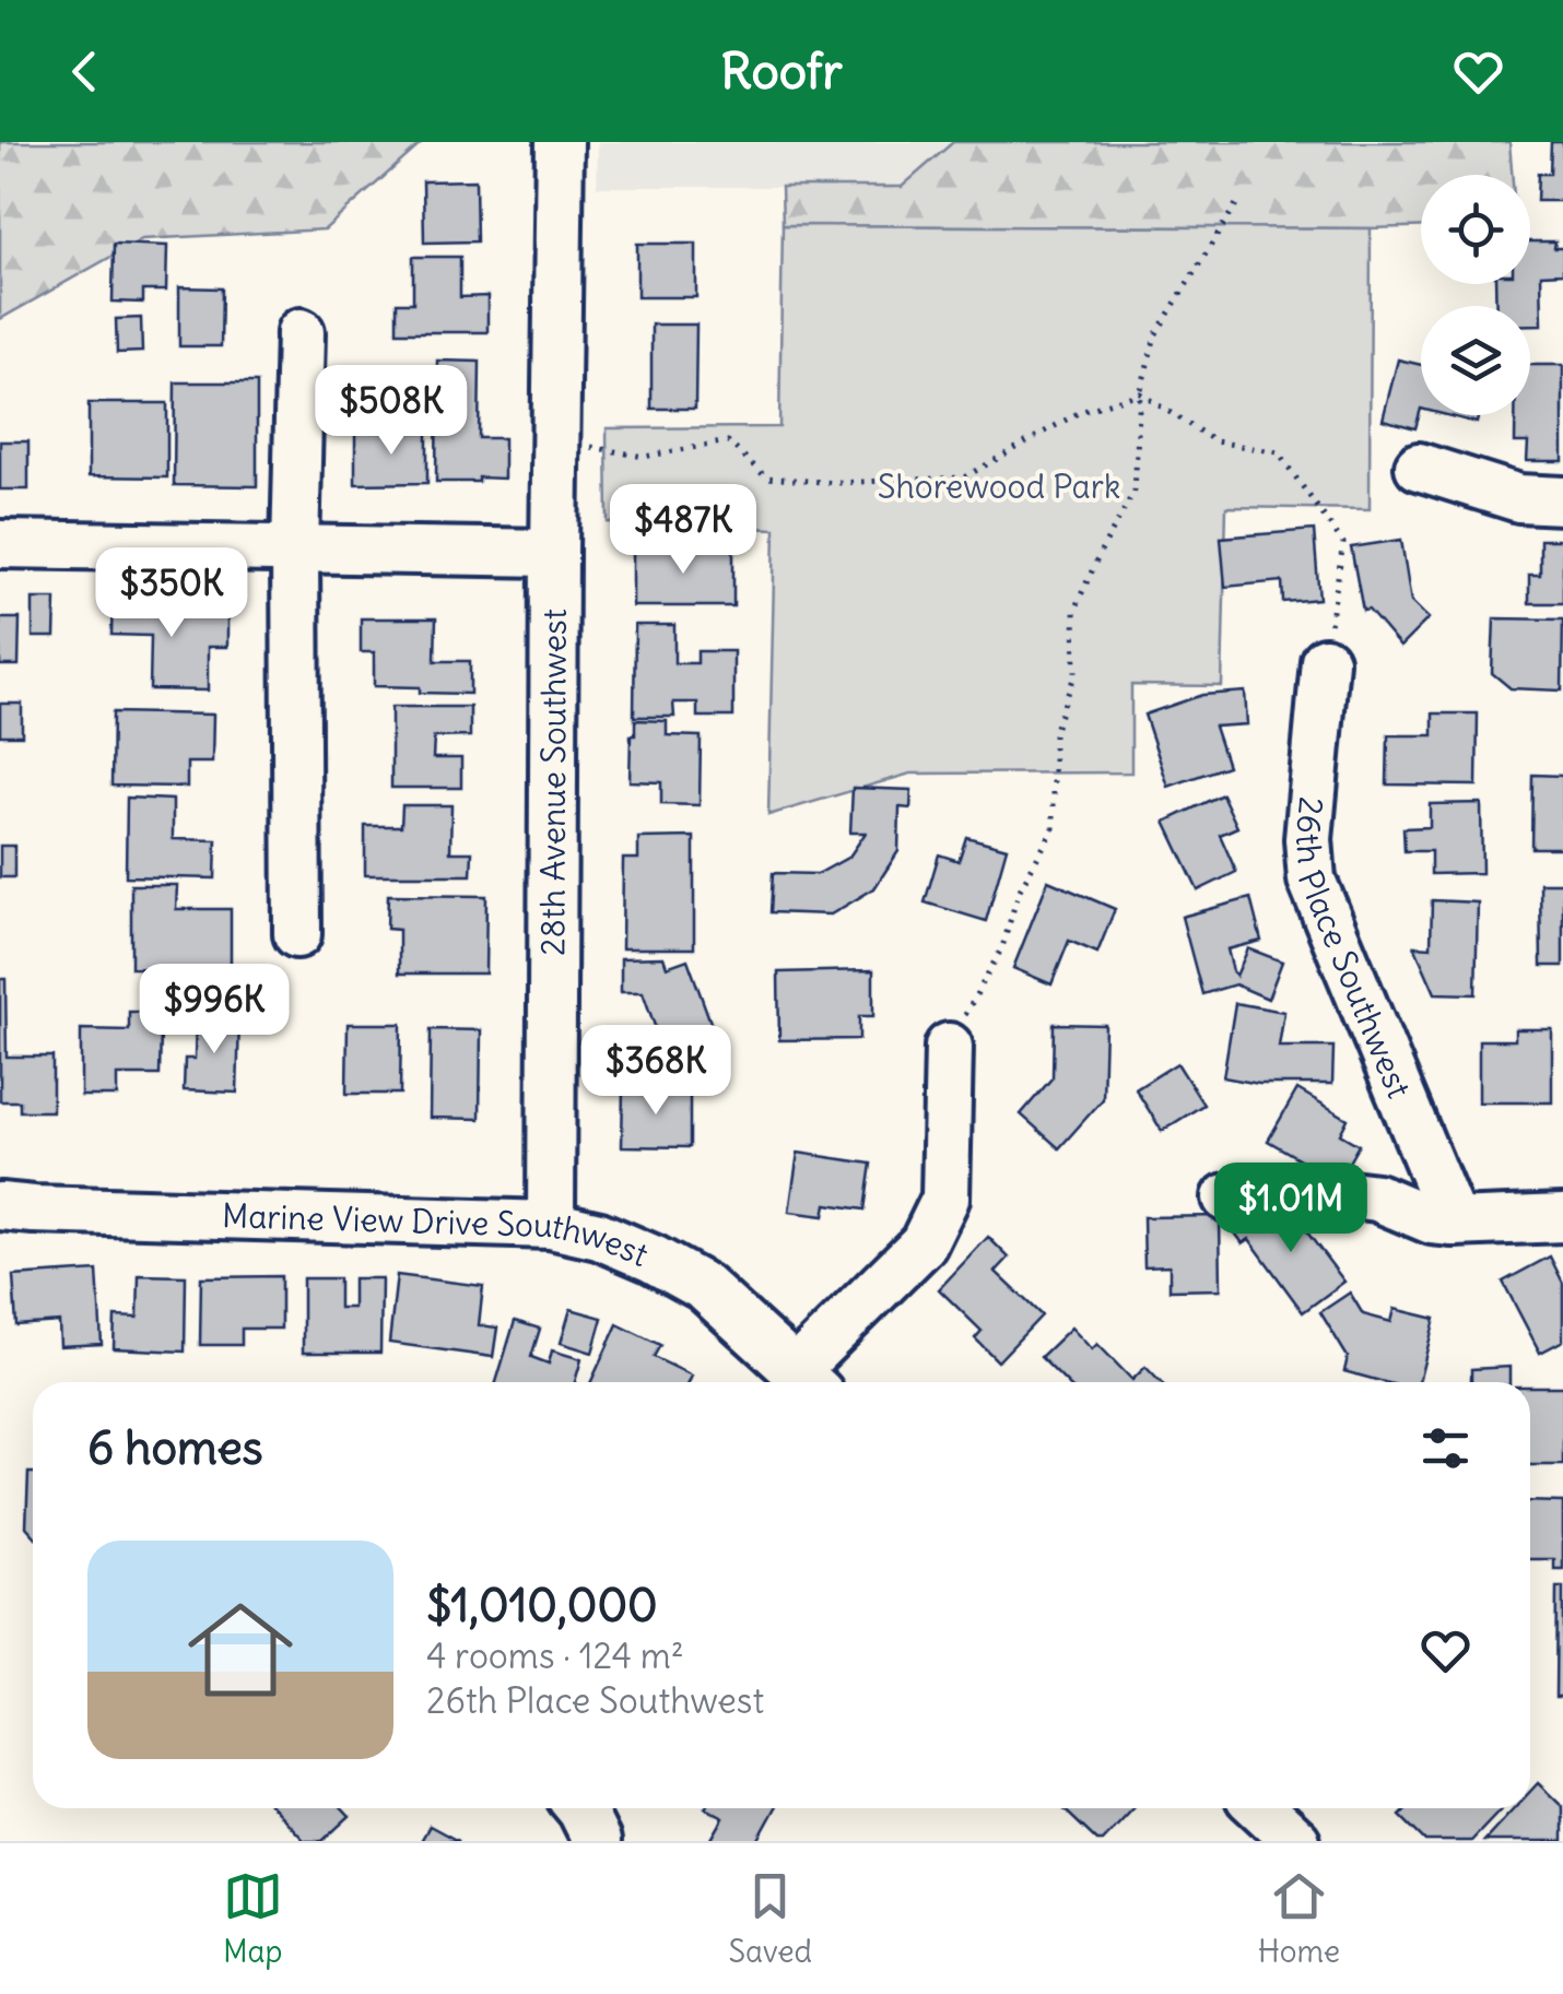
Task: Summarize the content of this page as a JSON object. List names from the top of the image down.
{
  "streets": {
    "street": ["28th Avenue Southwest", "26th Place Southwest", "Marine View Drive Southwest"]
  },
  "crossings": [
    ["28th Avenue Southwest", "Marine View Drive Southwest"]
  ],
  "parks": ["Shorewood Park"],
  "page": {
    "header": "Roofr",
    "price": [
      "$508K",
      "$487K",
      "$350K",
      "$996K",
      "$368K",
      "$1.01M"
    ],
    "heading": "6 homes",
    "list": [
      {
        "name": "$1,010,000",
        "note": "4 rooms · 124 m² · 26th Place Southwest"
      }
    ],
    "tabs": ["Map", "Saved", "Home"]
  }
}
